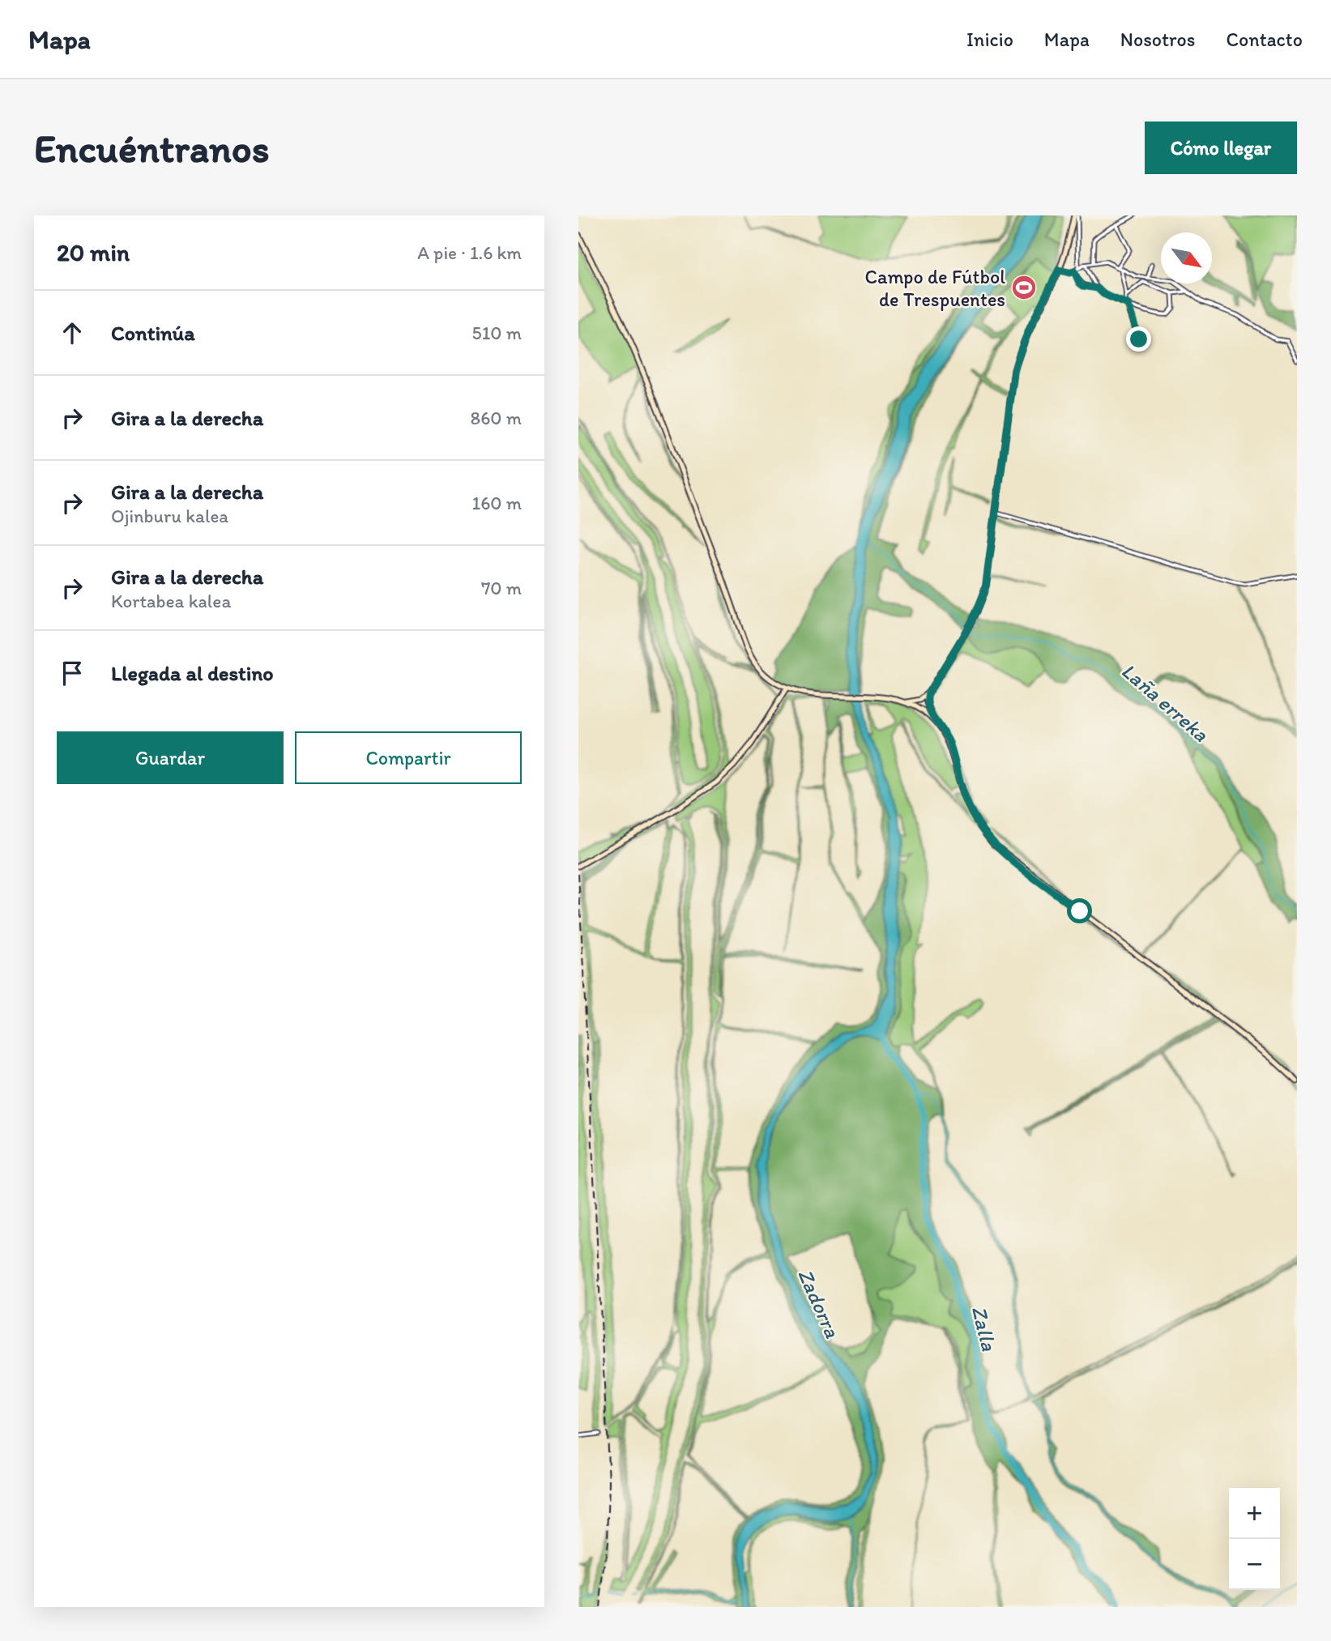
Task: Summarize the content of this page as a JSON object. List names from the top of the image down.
{
  "water": ["Laña erreka", "Zadorra", "Zalla"],
  "places": {
    "sports": ["Campo de Fútbol de Trespuentes"]
  },
  "north": "bottom right",
  "page": {
    "header": "Mapa",
    "nav": [
      "Inicio",
      "Mapa",
      "Nosotros",
      "Contacto"
    ],
    "buttons": [
      "Cómo llegar",
      ["Guardar", "Compartir"]
    ],
    "title": "Encuéntranos",
    "heading": ["20 min", "A pie · 1.6 km"],
    "list": [
      ["Continúa", "510 m"],
      ["Gira a la derecha", "860 m"],
      ["Gira a la derecha", "Ojinburu kalea", "160 m"],
      ["Gira a la derecha", "Kortabea kalea", "70 m"],
      "Llegada al destino"
    ],
    "map_buttons": ["+", "−"]
  }
}
